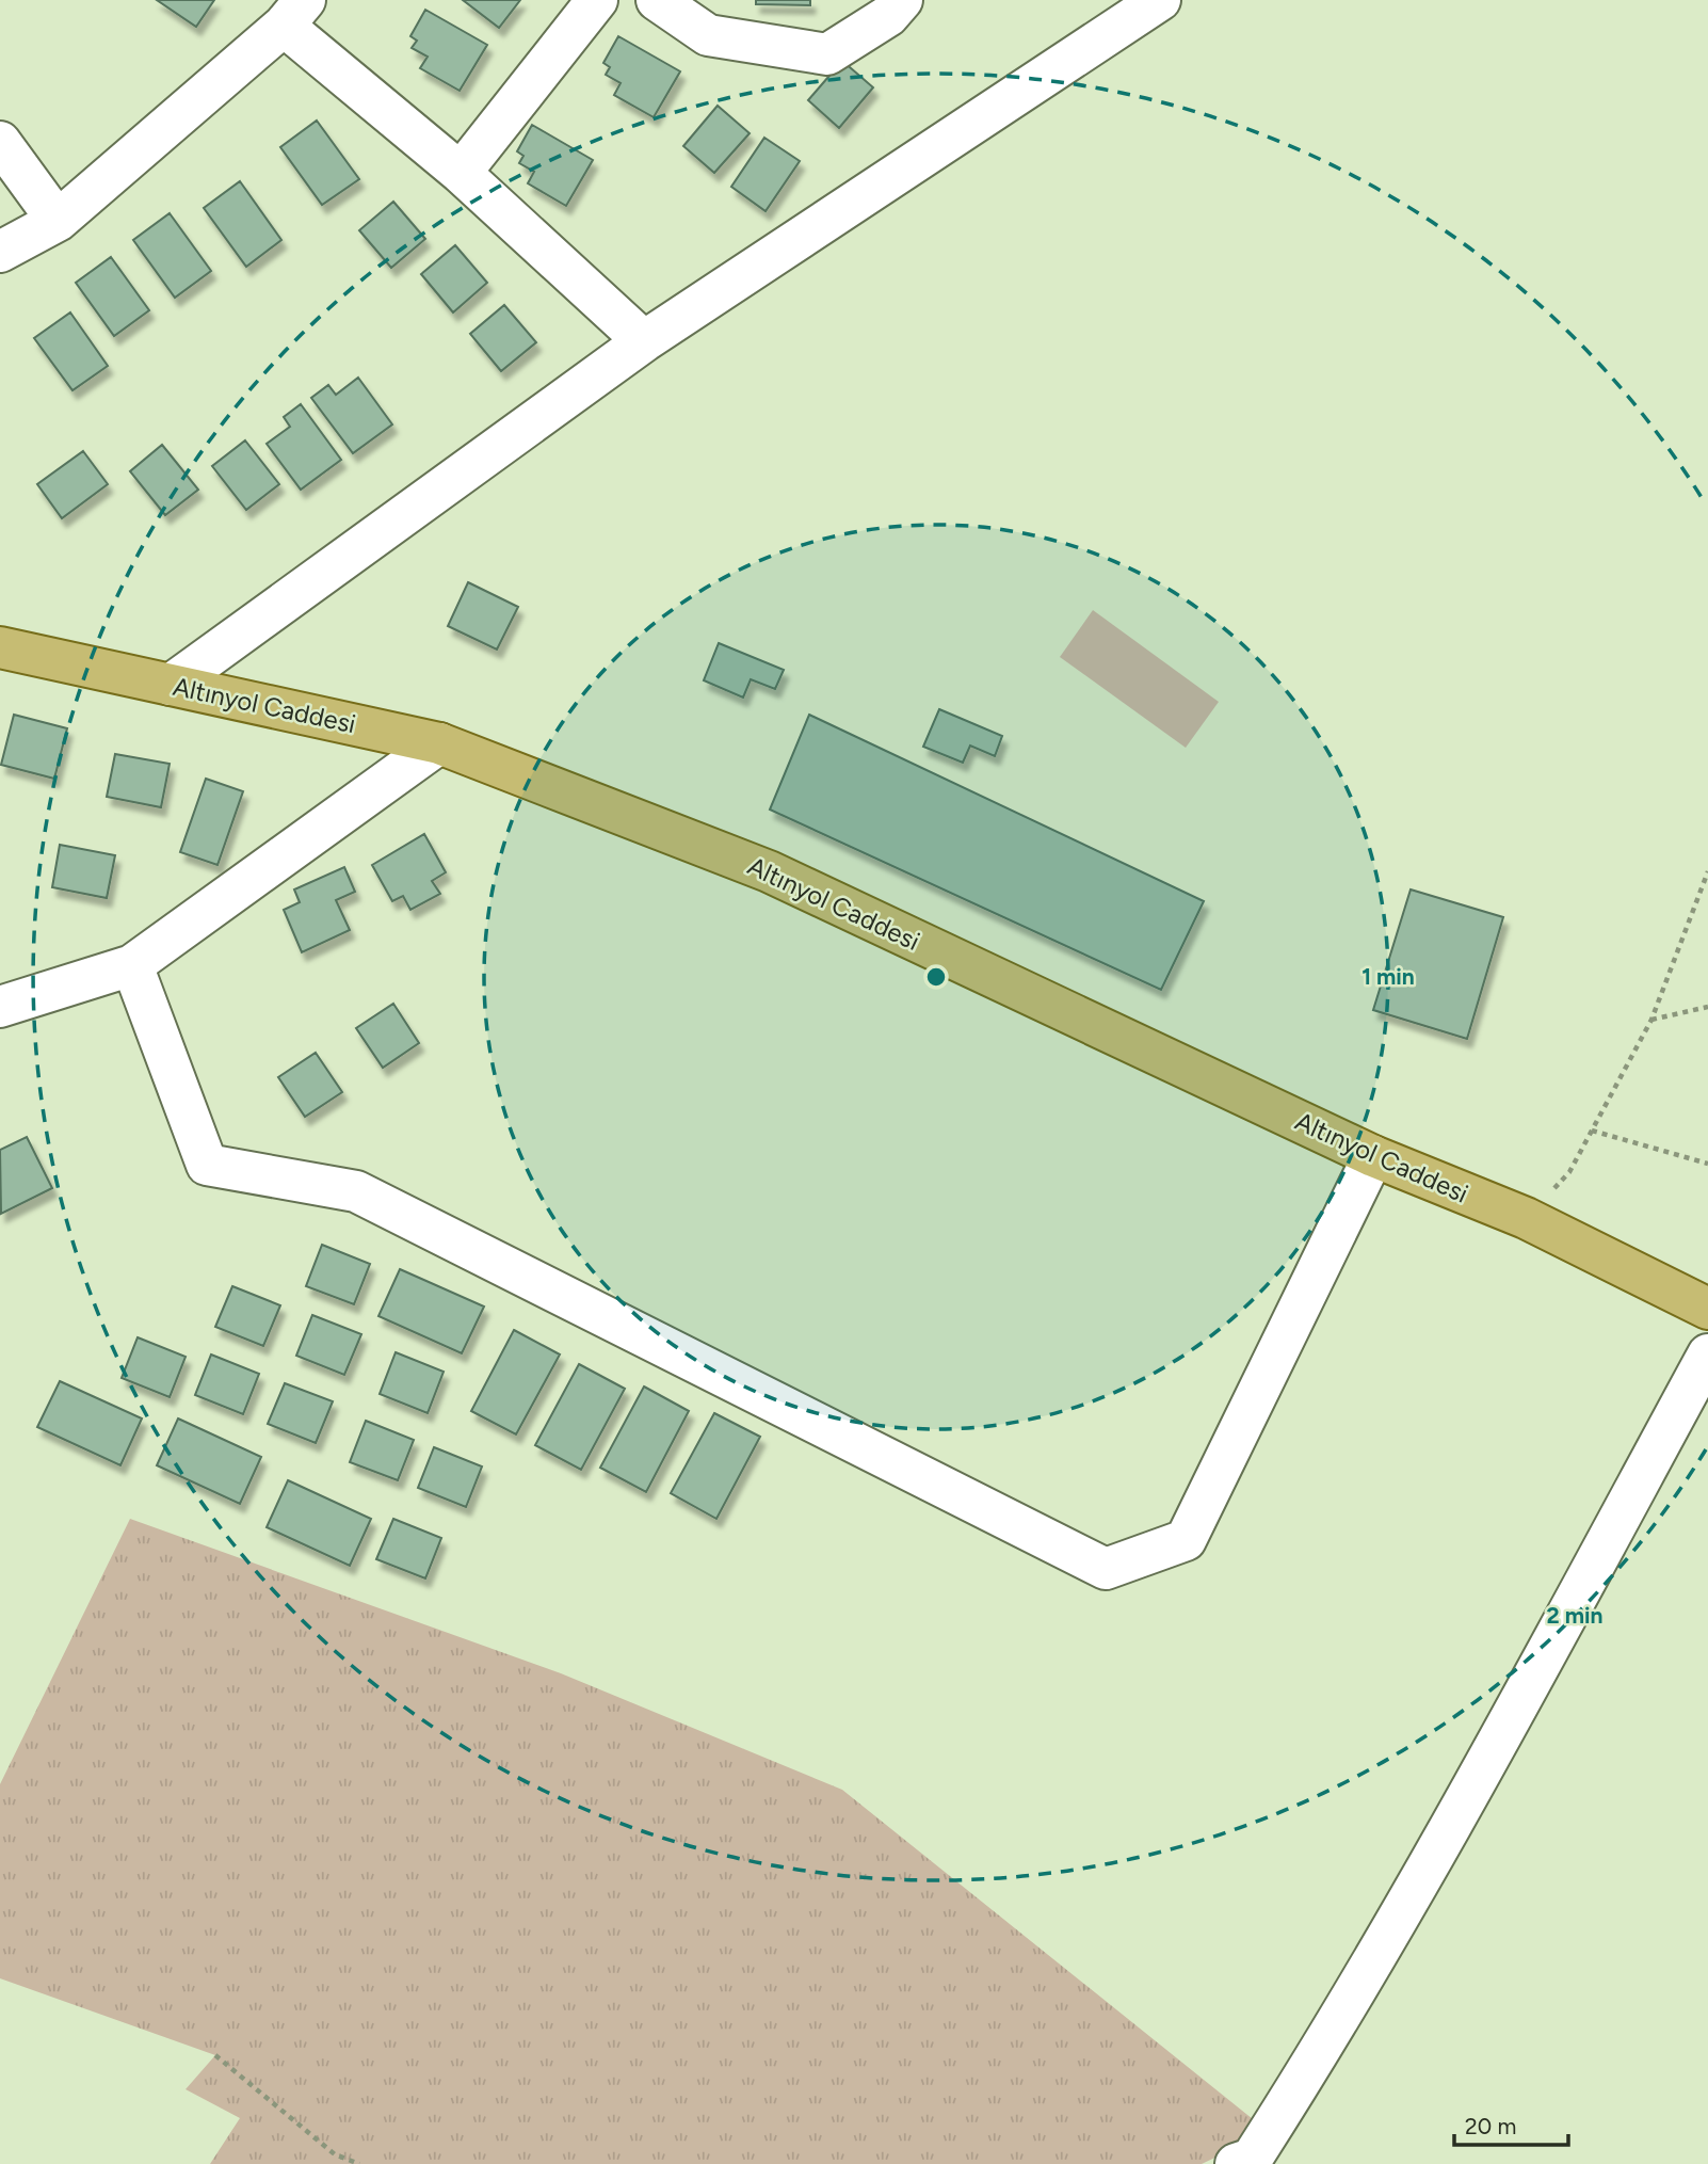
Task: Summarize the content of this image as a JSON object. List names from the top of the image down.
{
  "streets": {
    "main road": ["Altınyol Caddesi"]
  },
  "scale_bar": "20 m",
  "rings": ["1 min", "2 min"]
}
